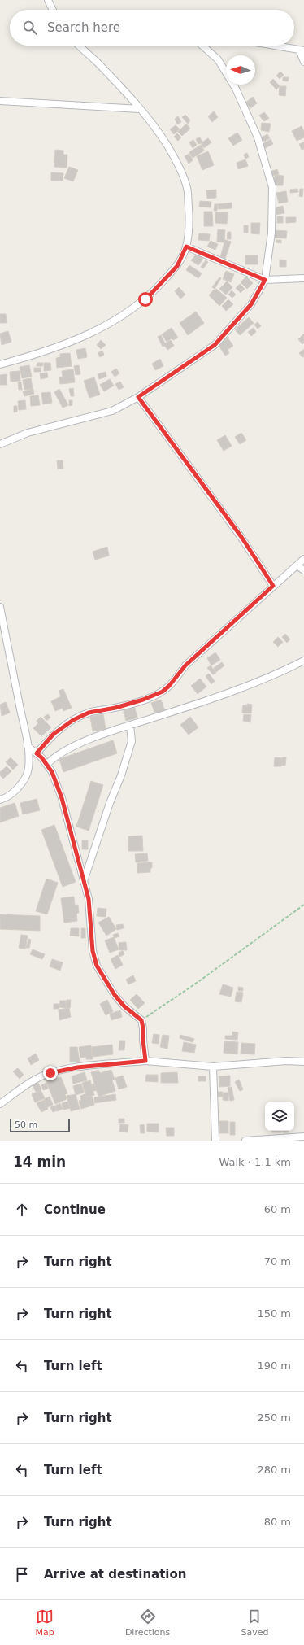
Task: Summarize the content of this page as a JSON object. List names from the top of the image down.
{
  "scale_bar": "50 m",
  "north": "left",
  "page": {
    "search": "Search here",
    "scale": "50 m",
    "heading": ["14 min", "Walk · 1.1 km"],
    "list": [
      ["Continue", "60 m"],
      ["Turn right", "70 m"],
      ["Turn right", "150 m"],
      ["Turn left", "190 m"],
      ["Turn right", "250 m"],
      ["Turn left", "280 m"],
      ["Turn right", "80 m"],
      "Arrive at destination"
    ],
    "nav": ["Map", "Directions", "Saved"]
  }
}
